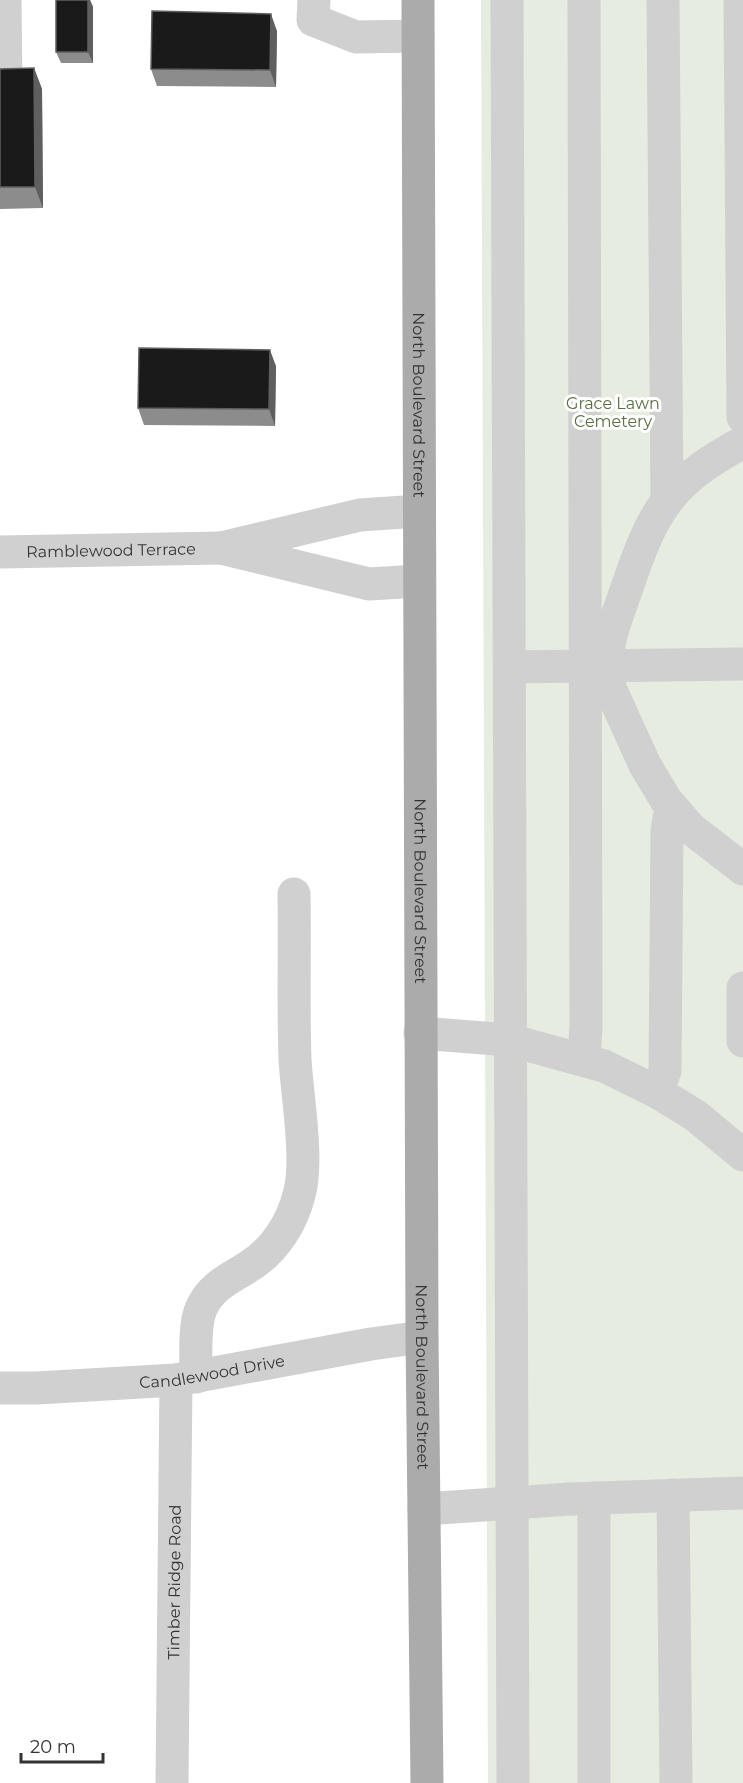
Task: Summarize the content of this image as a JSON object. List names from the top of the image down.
{
  "streets": {
    "main road": ["North Boulevard Street"],
    "street": ["Ramblewood Terrace", "Candlewood Drive", "Timber Ridge Road"]
  },
  "crossings": [
    ["North Boulevard Street", "Ramblewood Terrace"],
    ["North Boulevard Street", "Candlewood Drive"],
    ["Candlewood Drive", "Timber Ridge Road"]
  ],
  "parks": ["Grace Lawn Cemetery"],
  "scale_bar": "20 m"
}
